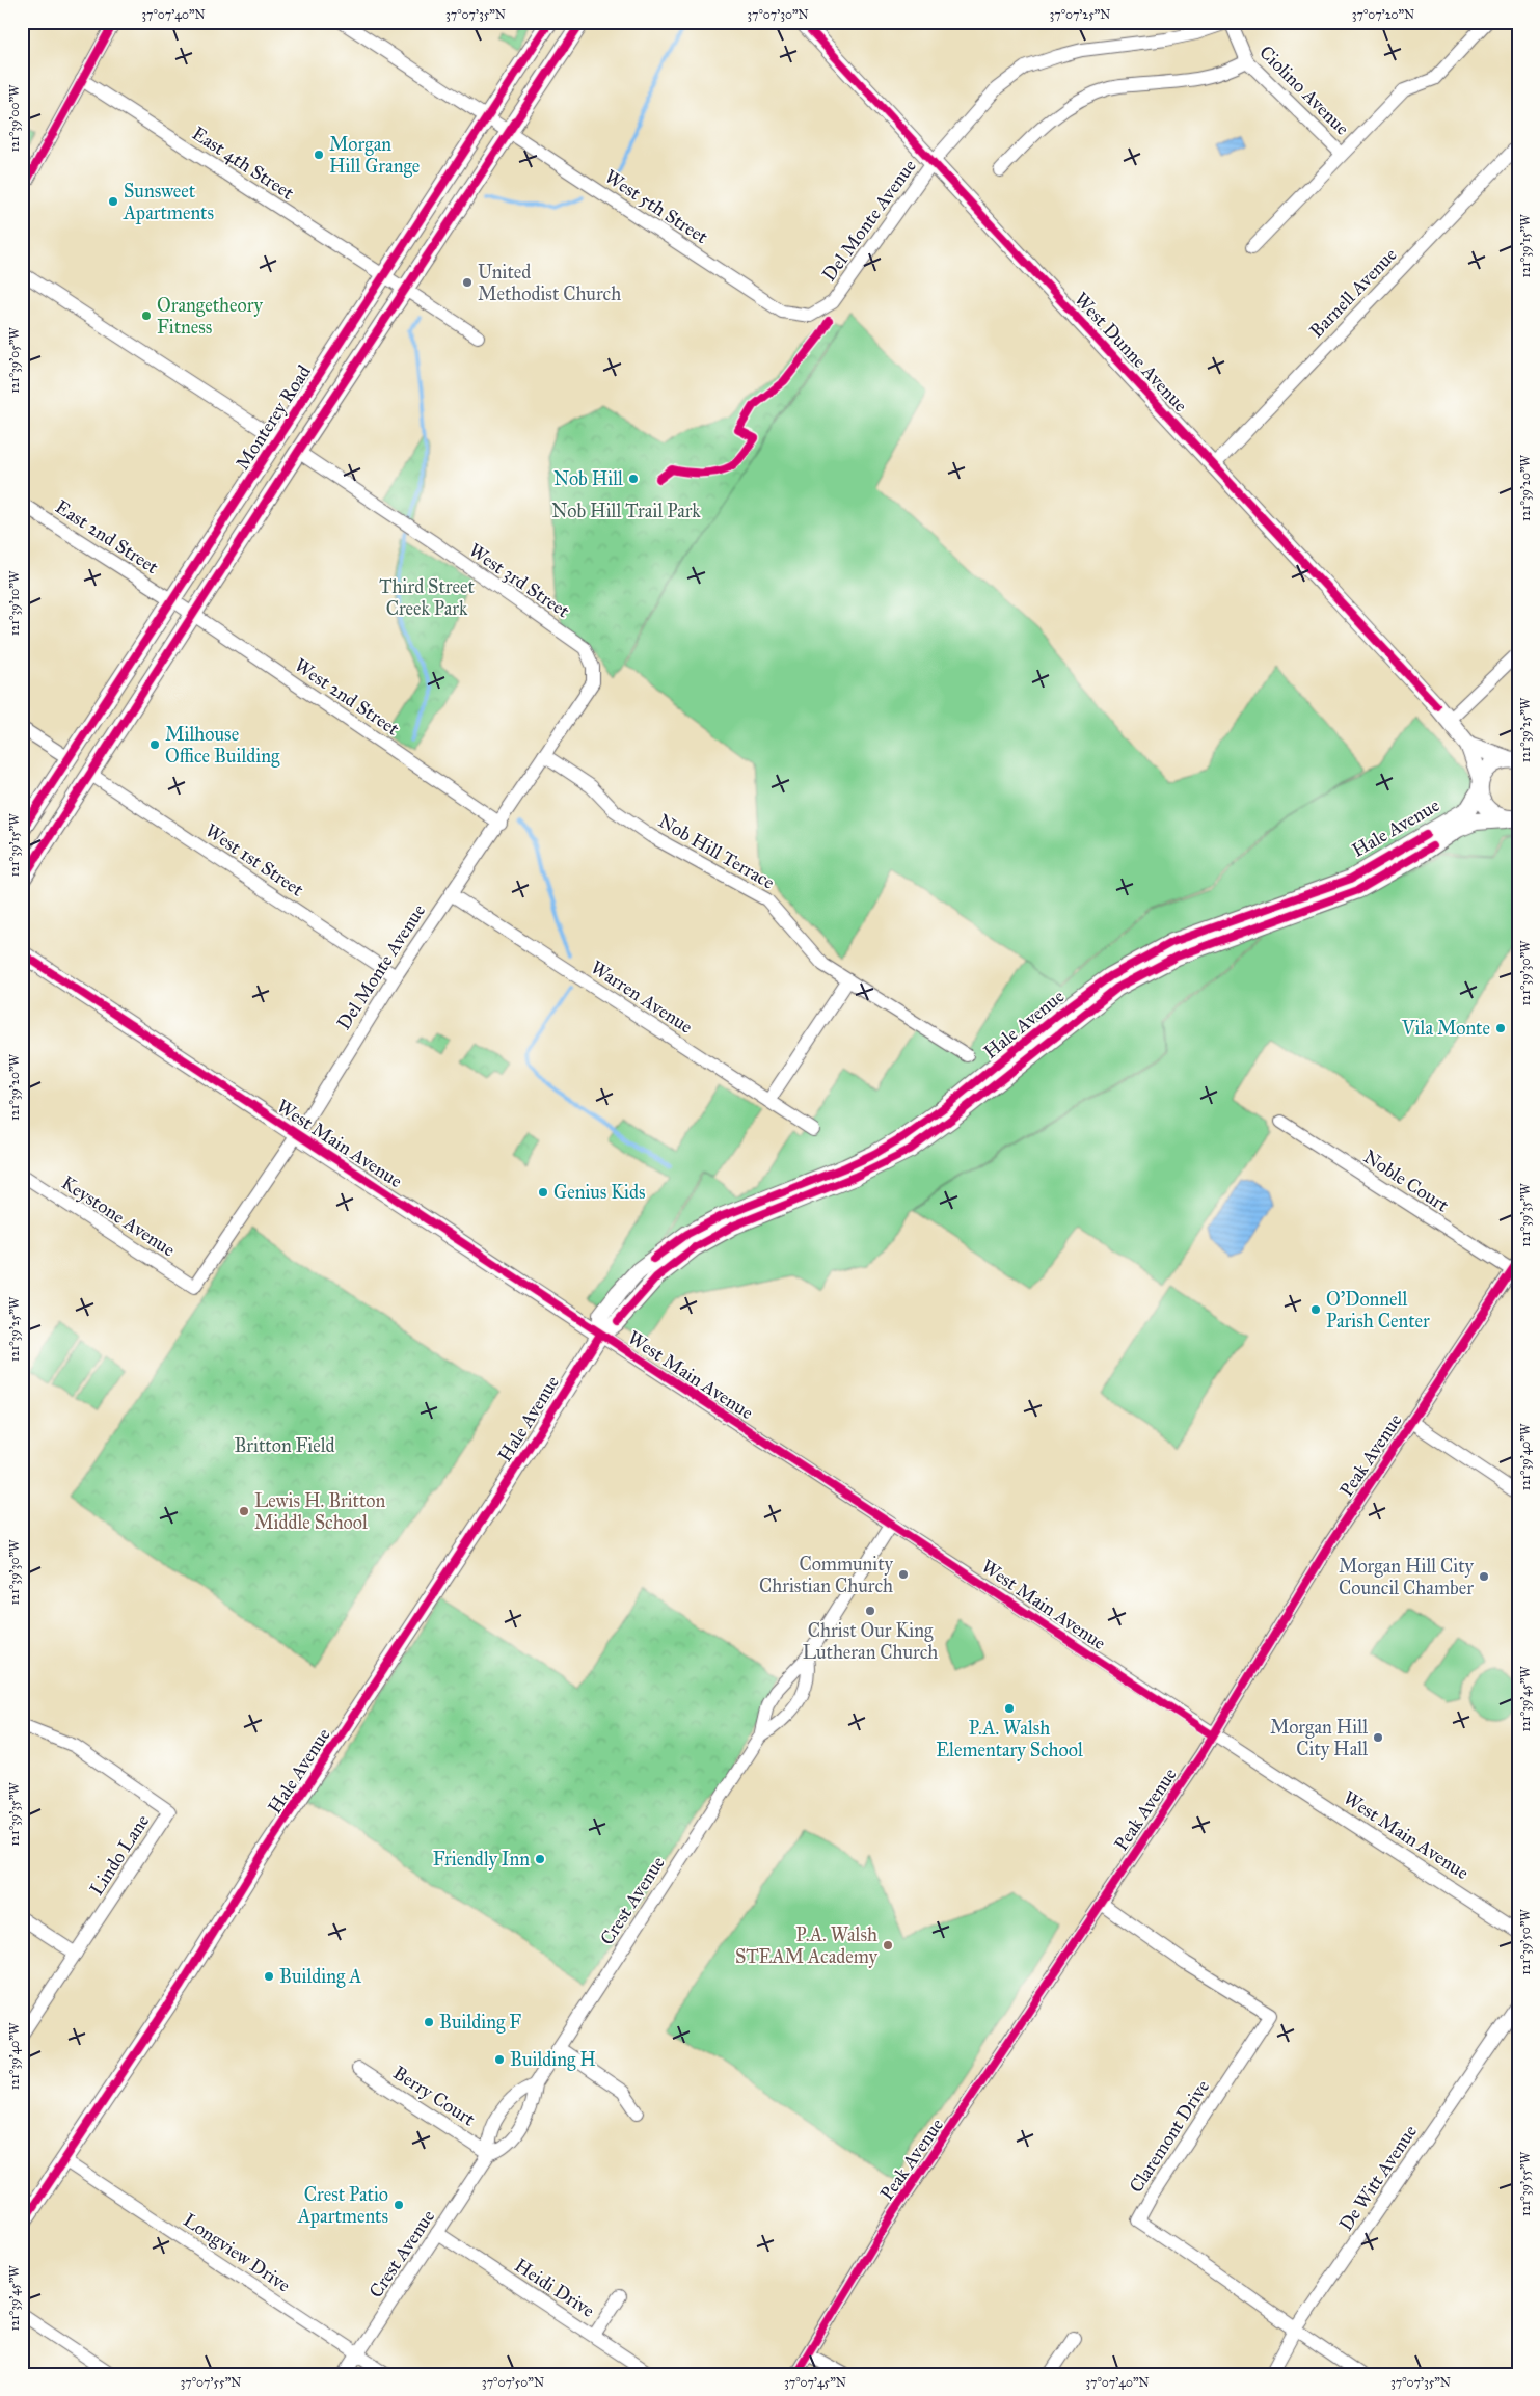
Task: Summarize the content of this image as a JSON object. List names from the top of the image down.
{
  "streets": {
    "main road": [
      "West Dunne Avenue",
      "Monterey Road",
      "Hale Avenue",
      "West Main Avenue"
    ],
    "street": [
      "Ciolino Avenue",
      "East 4th Street",
      "West 5th Street",
      "Del Monte Avenue",
      "Barnell Avenue",
      "East 2nd Street",
      "West 3rd Street",
      "West 2nd Street",
      "Nob Hill Terrace",
      "West 1st Street",
      "Warren Avenue",
      "Noble Court",
      "Keystone Avenue",
      "Peak Avenue",
      "Lindo Lane",
      "Crest Avenue",
      "Berry Court",
      "Claremont Drive",
      "De Witt Avenue",
      "Longview Drive",
      "Heidi Drive"
    ]
  },
  "crossings": [
    ["Ciolino Avenue", "Del Monte Avenue"],
    ["East 4th Street", "Monterey Road"],
    ["West 5th Street", "Del Monte Avenue"],
    ["West 5th Street", "Monterey Road"],
    ["Del Monte Avenue", "West Dunne Avenue"],
    ["Del Monte Avenue", "West 3rd Street"],
    ["Del Monte Avenue", "West 2nd Street"],
    ["Del Monte Avenue", "Nob Hill Terrace"],
    ["Del Monte Avenue", "West 1st Street"],
    ["Del Monte Avenue", "Warren Avenue"],
    ["Del Monte Avenue", "West Main Avenue"],
    ["Del Monte Avenue", "Keystone Avenue"],
    ["Barnell Avenue", "West Dunne Avenue"],
    ["West Dunne Avenue", "Hale Avenue"],
    ["Monterey Road", "East 2nd Street"],
    ["Monterey Road", "West 2nd Street"],
    ["East 2nd Street", "West 2nd Street"],
    ["Hale Avenue", "West Main Avenue"],
    ["Hale Avenue", "Longview Drive"],
    ["West Main Avenue", "Peak Avenue"],
    ["West Main Avenue", "Crest Avenue"],
    ["Noble Court", "Peak Avenue"],
    ["Peak Avenue", "Claremont Drive"],
    ["Crest Avenue", "Berry Court"],
    ["Crest Avenue", "Longview Drive"],
    ["Crest Avenue", "Heidi Drive"],
    ["Claremont Drive", "De Witt Avenue"]
  ],
  "parks": ["Nob Hill Trail Park", "Third Street Creek Park", "Britton Field"],
  "places": [
    "Morgan Hill Grange",
    "Sunsweet Apartments",
    "United Methodist Church",
    "Orangetheory Fitness",
    "Nob Hill",
    "Milhouse Office Building",
    "Vila Monte",
    "Genius Kids",
    "O'Donnell Parish Center",
    "Lewis H. Britton Middle School",
    "Community Christian Church",
    "Morgan Hill City Council Chamber",
    "Christ Our King Lutheran Church",
    "P.A. Walsh Elementary School",
    "Morgan Hill City Hall",
    "Friendly Inn",
    "P.A. Walsh STEAM Academy",
    "Building A",
    "Building F",
    "Building H",
    "Crest Patio Apartments"
  ],
  "coordinates": [
    "37°07'40\"N",
    "37°07'35\"N",
    "37°07'30\"N",
    "37°07'25\"N",
    "37°07'20\"N",
    "121°39'00\"W",
    "121°39'15\"W",
    "121°39'05\"W",
    "121°39'20\"W",
    "121°39'10\"W",
    "121°39'25\"W",
    "121°39'30\"W",
    "121°39'35\"W",
    "121°39'40\"W",
    "121°39'45\"W",
    "121°39'50\"W",
    "121°39'55\"W",
    "37°07'55\"N",
    "37°07'50\"N",
    "37°07'45\"N"
  ]
}
